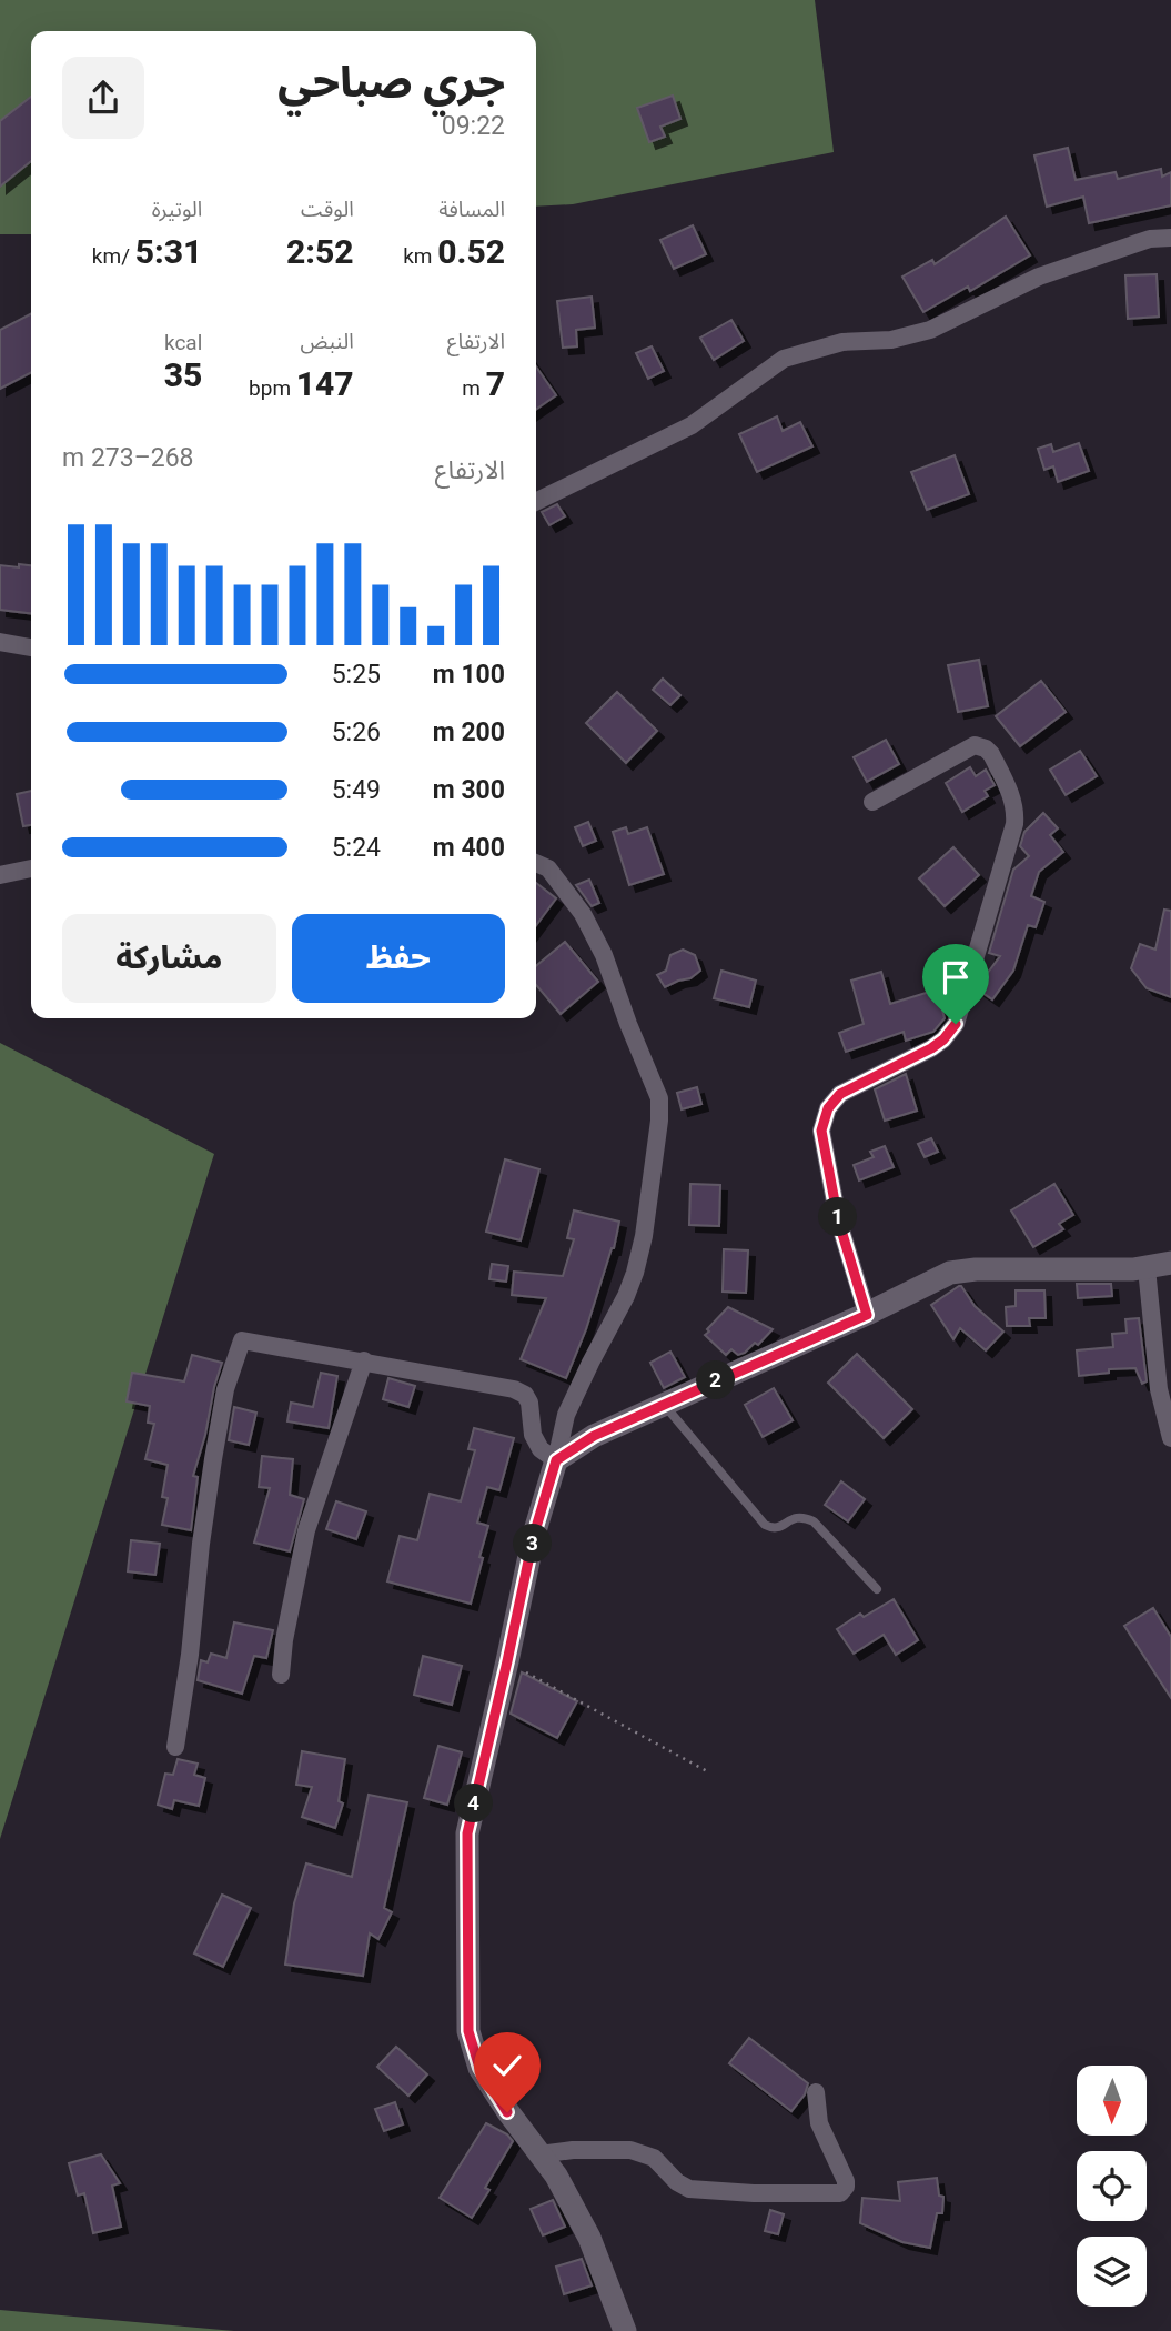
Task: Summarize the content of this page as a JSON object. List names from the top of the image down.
{
  "north": "bottom",
  "page": {
    "heading": ["جري صباحي", "09:22"],
    "stats": [
      ["المسافة", "0.52 km"],
      ["الوقت", "2:52"],
      ["الوتيرة", "5:31 /km"],
      ["الارتفاع", "7 m"],
      ["النبض", "147 bpm"],
      ["kcal", "35"]
    ],
    "chart": ["الارتفاع", "268–273 m"],
    "list": [
      {
        "name": "100 m",
        "note": "5:25"
      },
      {
        "name": "200 m",
        "note": "5:26"
      },
      {
        "name": "300 m",
        "note": "5:49"
      },
      {
        "name": "400 m",
        "note": "5:24"
      }
    ],
    "buttons": ["حفظ", "مشاركة"],
    "pins": [
      "1",
      "2",
      "3",
      "4"
    ]
  }
}
